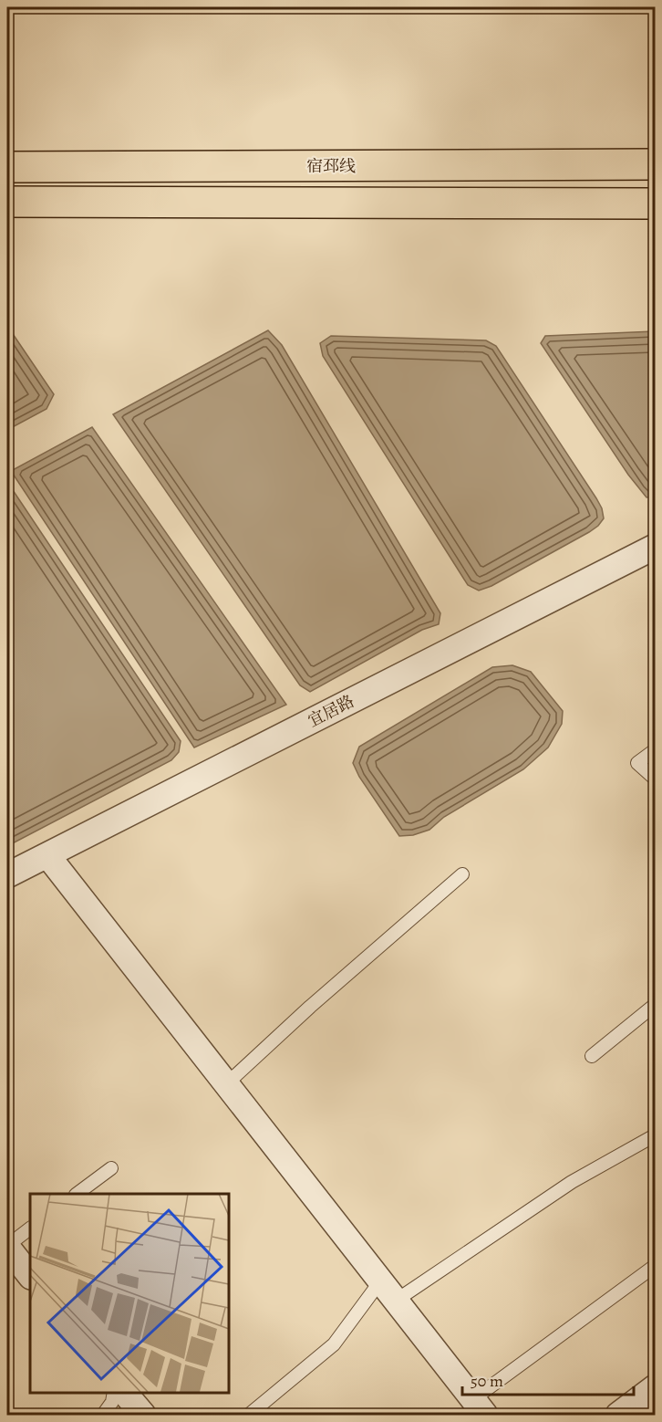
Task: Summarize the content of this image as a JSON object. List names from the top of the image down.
{
  "streets": {
    "main road": ["宿邳线"],
    "street": ["宜居路"]
  },
  "scale_bar": "50 m"
}
